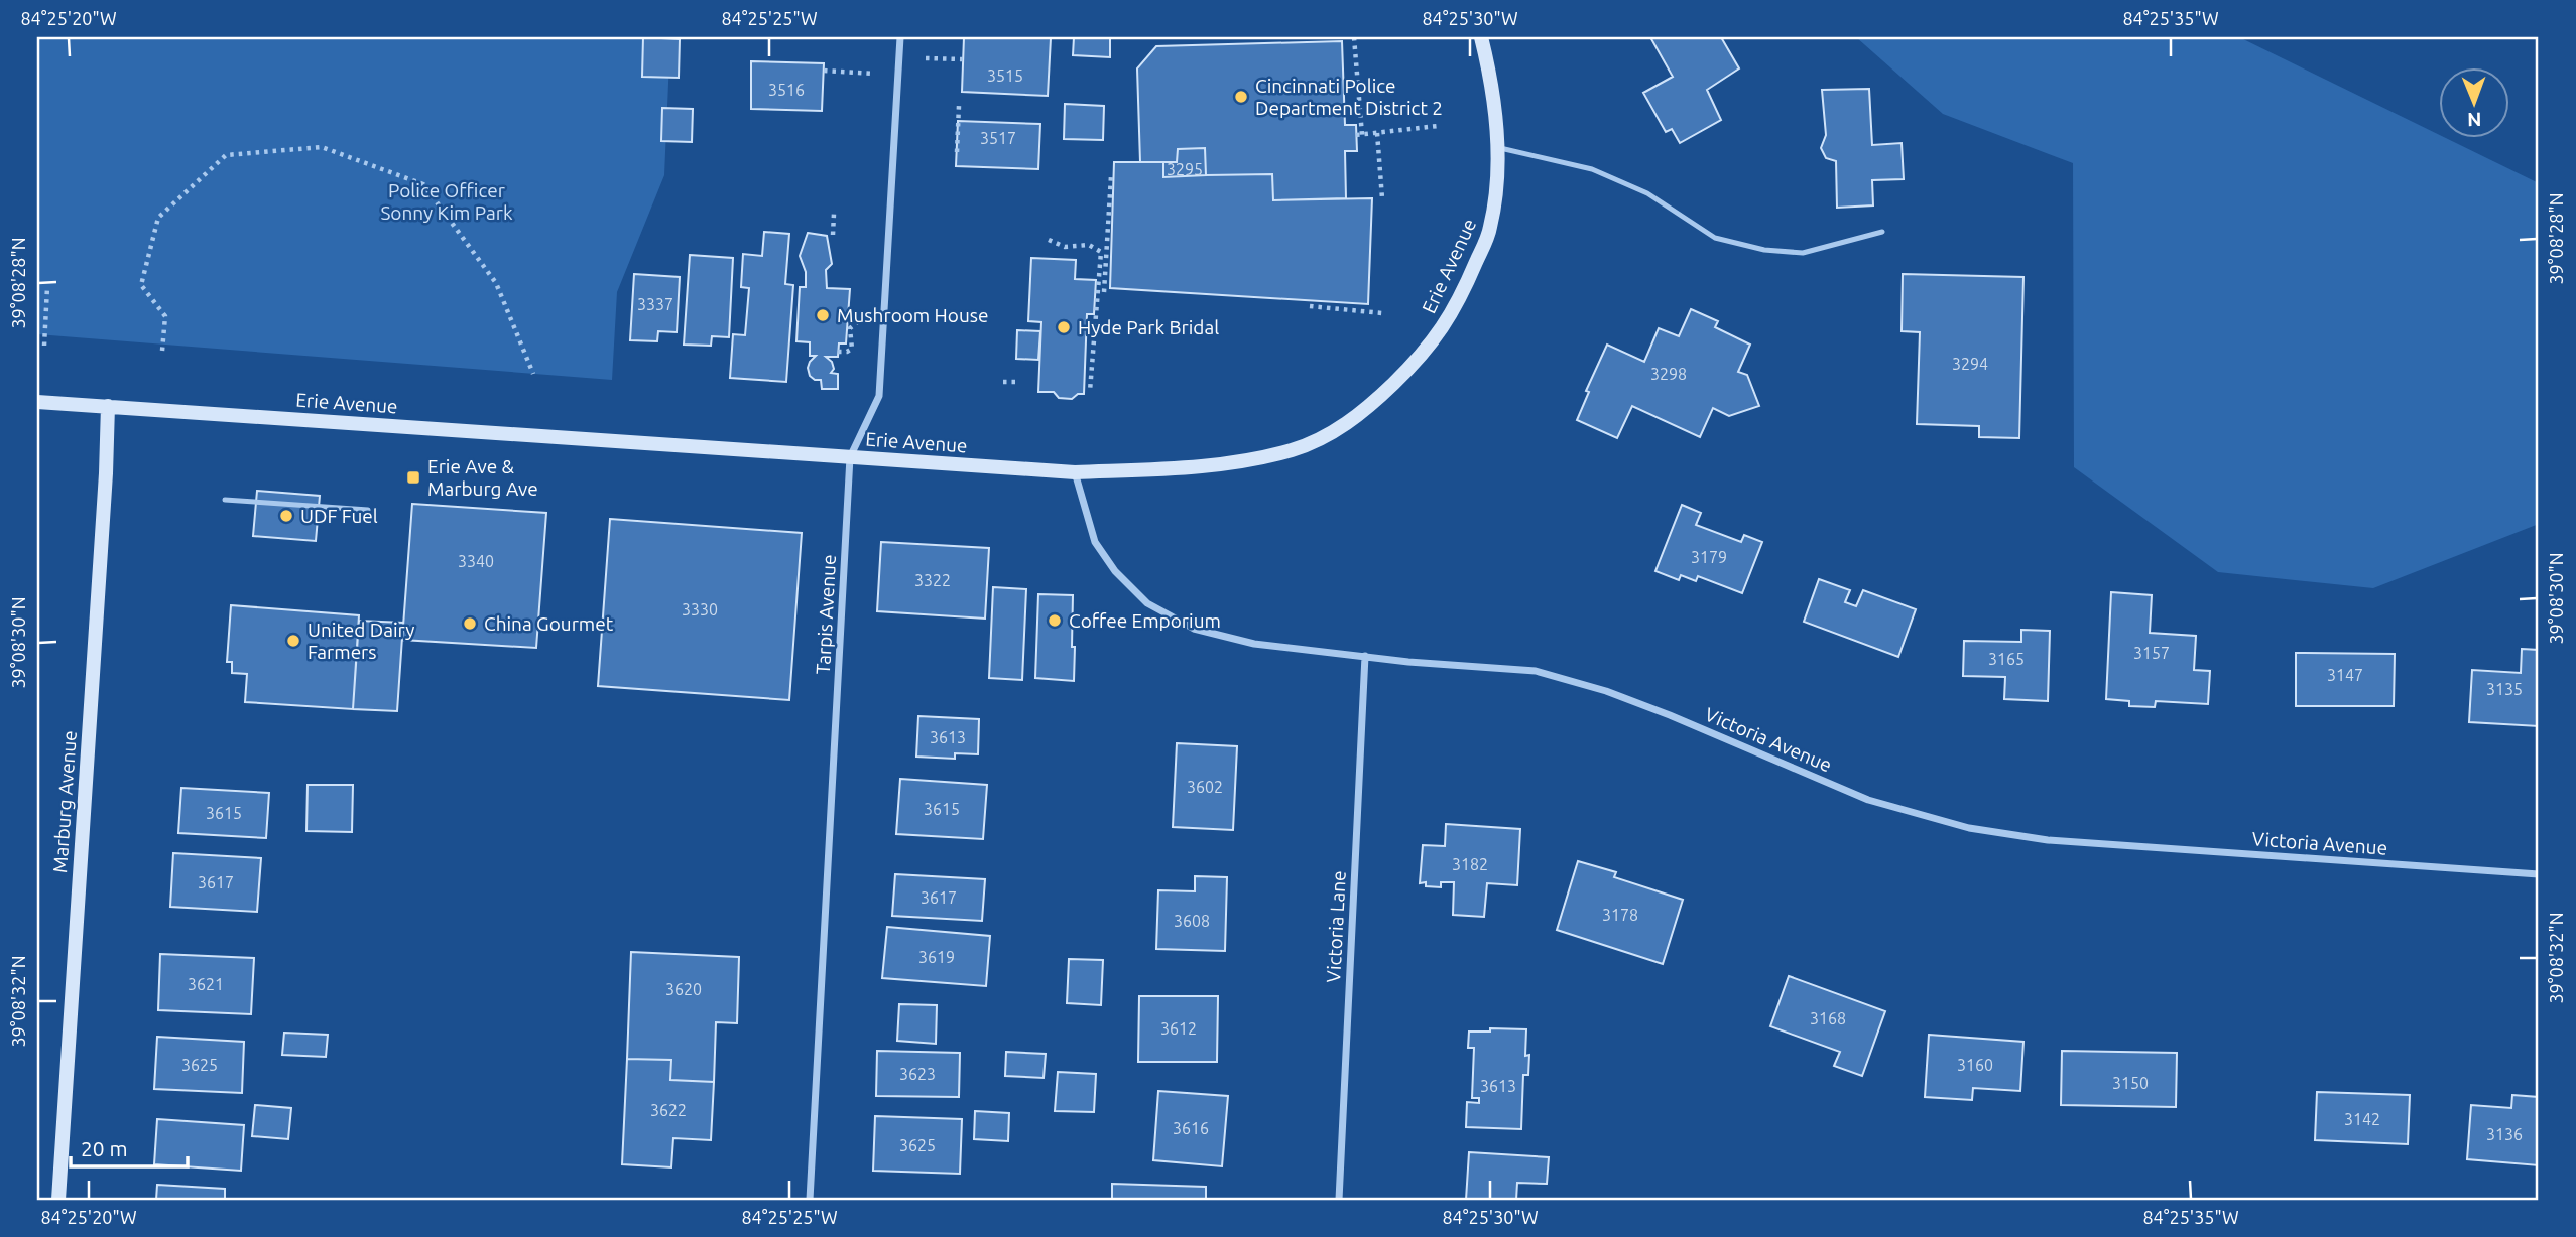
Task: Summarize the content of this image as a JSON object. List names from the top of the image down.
{
  "streets": {
    "street": [
      "Erie Avenue",
      "Tarpis Avenue",
      "Victoria Avenue",
      "Marburg Avenue",
      "Victoria Lane"
    ]
  },
  "crossings": [
    ["Erie Avenue", "Tarpis Avenue"],
    ["Erie Avenue", "Victoria Avenue"],
    ["Erie Avenue", "Marburg Avenue"],
    ["Victoria Avenue", "Victoria Lane"]
  ],
  "parks": ["Police Officer Sonny Kim Park"],
  "places": {
    "other": [
      "Cincinnati Police Department District 2",
      "Mushroom House",
      "Hyde Park Bridal",
      "UDF Fuel",
      "Coffee Emporium",
      "China Gourmet",
      "United Dairy Farmers"
    ],
    "transit": ["Erie Ave & Marburg Ave"]
  },
  "house_numbers": [
    "3515",
    "3516",
    "3517",
    "3295",
    "3337",
    "3294",
    "3298",
    "3179",
    "3340",
    "3322",
    "3330",
    "3157",
    "3165",
    "3147",
    "3135",
    "3613",
    "3602",
    "3615",
    "3615",
    "3182",
    "3617",
    "3617",
    "3178",
    "3608",
    "3619",
    "3621",
    "3620",
    "3168",
    "3612",
    "3625",
    "3160",
    "3623",
    "3150",
    "3613",
    "3622",
    "3142",
    "3616",
    "3136",
    "3625"
  ],
  "scale_bar": "20 m",
  "north": "bottom",
  "coordinates": [
    "84°25'20\"W",
    "84°25'25\"W",
    "84°25'30\"W",
    "84°25'35\"W",
    "39°08'28\"N",
    "39°08'30\"N",
    "39°08'32\"N"
  ]
}
